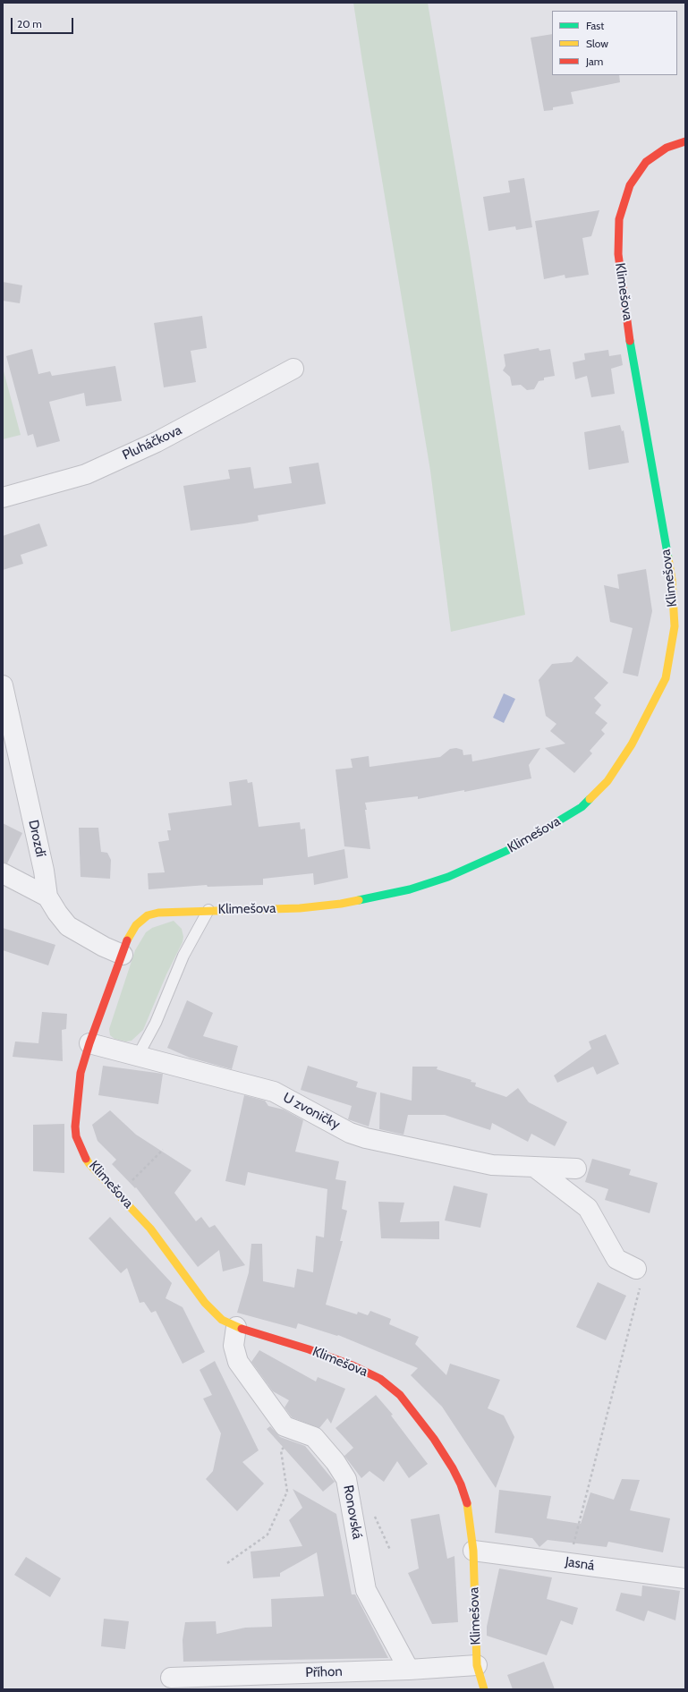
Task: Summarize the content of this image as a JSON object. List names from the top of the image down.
{
  "streets": {
    "street": [
      "Klimešova",
      "Pluháčkova",
      "Drozdí",
      "U zvoničky",
      "Ronovská",
      "Jasná",
      "Příhon"
    ]
  },
  "crossings": [
    ["Klimešova", "Drozdí"],
    ["Klimešova", "U zvoničky"],
    ["Klimešova", "Ronovská"],
    ["Klimešova", "Jasná"],
    ["Klimešova", "Příhon"],
    ["Ronovská", "Příhon"]
  ],
  "legend": ["Fast", "Slow", "Jam"],
  "scale_bar": "20 m"
}
